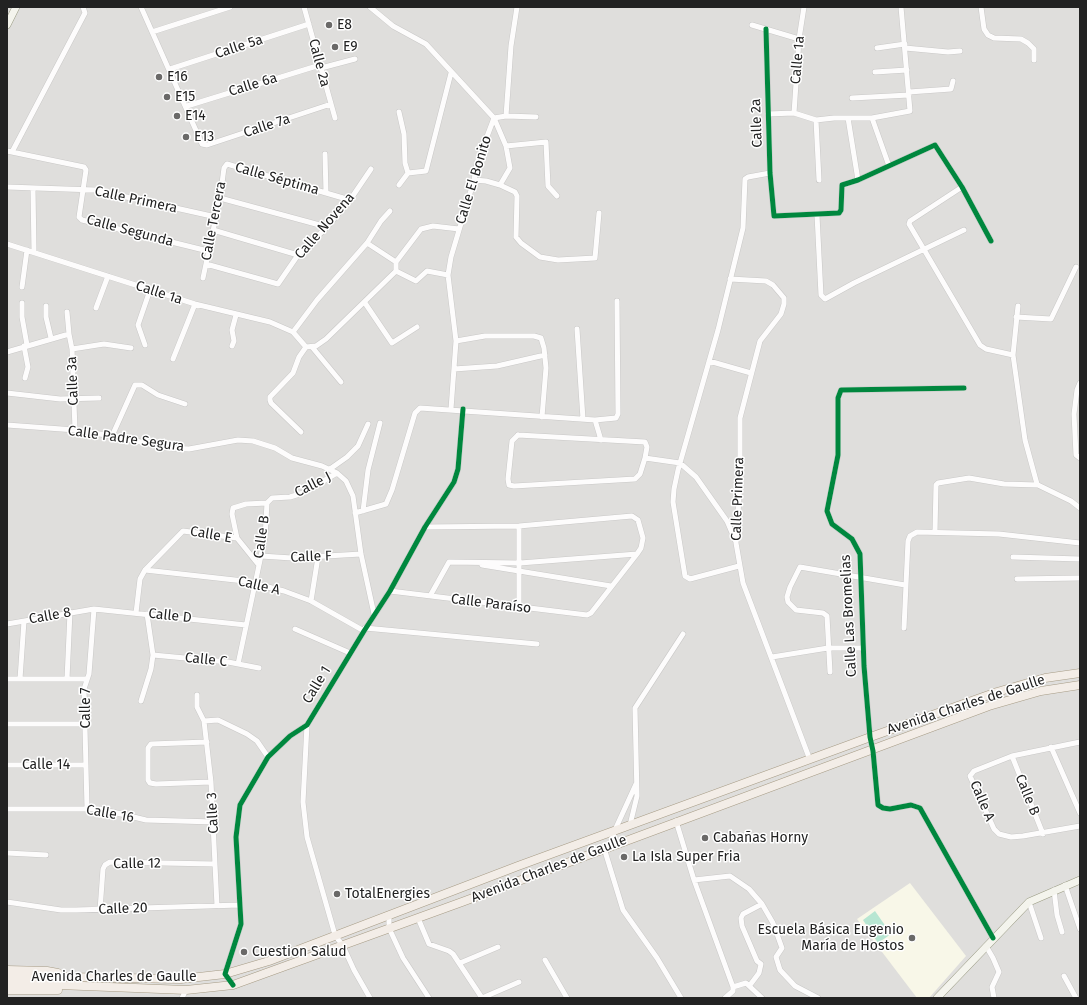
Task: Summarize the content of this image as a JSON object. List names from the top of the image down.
{
  "streets": {
    "main road": ["Avenida Charles de Gaulle"],
    "street": [
      "Calle 5a",
      "Calle 1a",
      "Calle 2a",
      "Calle 6a",
      "Calle 7a",
      "Calle Séptima",
      "Calle El Bonito",
      "Calle Primera",
      "Calle Tercera",
      "Calle Novena",
      "Calle Segunda",
      "Calle 3a",
      "Calle Padre Segura",
      "Calle J",
      "Calle E",
      "Calle B",
      "Calle F",
      "Calle A",
      "Calle Paraíso",
      "Calle 8",
      "Calle D",
      "Calle Las Bromelias",
      "Calle C",
      "Calle 1",
      "Calle 7",
      "Calle 14",
      "Calle 3",
      "Calle 16",
      "Calle 12",
      "Calle 20"
    ]
  },
  "crossings": [
    ["Calle 5a", "Calle 2a"],
    ["Calle 2a", "Calle 6a"],
    ["Calle 2a", "Calle 7a"],
    ["Calle 6a", "Calle 7a"],
    ["Calle Séptima", "Calle Tercera"],
    ["Calle Séptima", "Calle Novena"],
    ["Calle Primera", "Calle Tercera"],
    ["Calle Primera", "Calle Segunda"],
    ["Calle Primera", "Avenida Charles de Gaulle"],
    ["Calle Tercera", "Calle Novena"],
    ["Calle Tercera", "Calle Segunda"],
    ["Calle 3a", "Calle Padre Segura"],
    ["Calle Padre Segura", "Calle J"],
    ["Calle Padre Segura", "Calle F"],
    ["Calle Padre Segura", "Calle 1"],
    ["Calle J", "Calle E"],
    ["Calle J", "Calle B"],
    ["Calle E", "Calle B"],
    ["Calle E", "Calle A"],
    ["Calle B", "Calle F"],
    ["Calle B", "Calle A"],
    ["Calle B", "Calle D"],
    ["Calle B", "Calle C"],
    ["Calle A", "Calle 1"],
    ["Calle Paraíso", "Calle 1"],
    ["Calle 8", "Calle D"],
    ["Calle 8", "Calle 7"],
    ["Calle D", "Calle 7"],
    ["Calle Las Bromelias", "Avenida Charles de Gaulle"],
    ["Calle 1", "Avenida Charles de Gaulle"],
    ["Calle 1", "Calle 20"],
    ["Calle 7", "Calle 14"],
    ["Calle 7", "Calle 16"],
    ["Calle 3", "Calle 16"],
    ["Calle 3", "Calle 12"],
    ["Calle 3", "Calle 20"],
    ["Calle 12", "Calle 20"]
  ],
  "places": [
    "E8",
    "E9",
    "E16",
    "E15",
    "E14",
    "E13",
    "Cabañas Horny",
    "La Isla Super Fria",
    "TotalEnergies",
    "Escuela Básica Eugenio María de Hostos",
    "Cuestion Salud"
  ]
}
